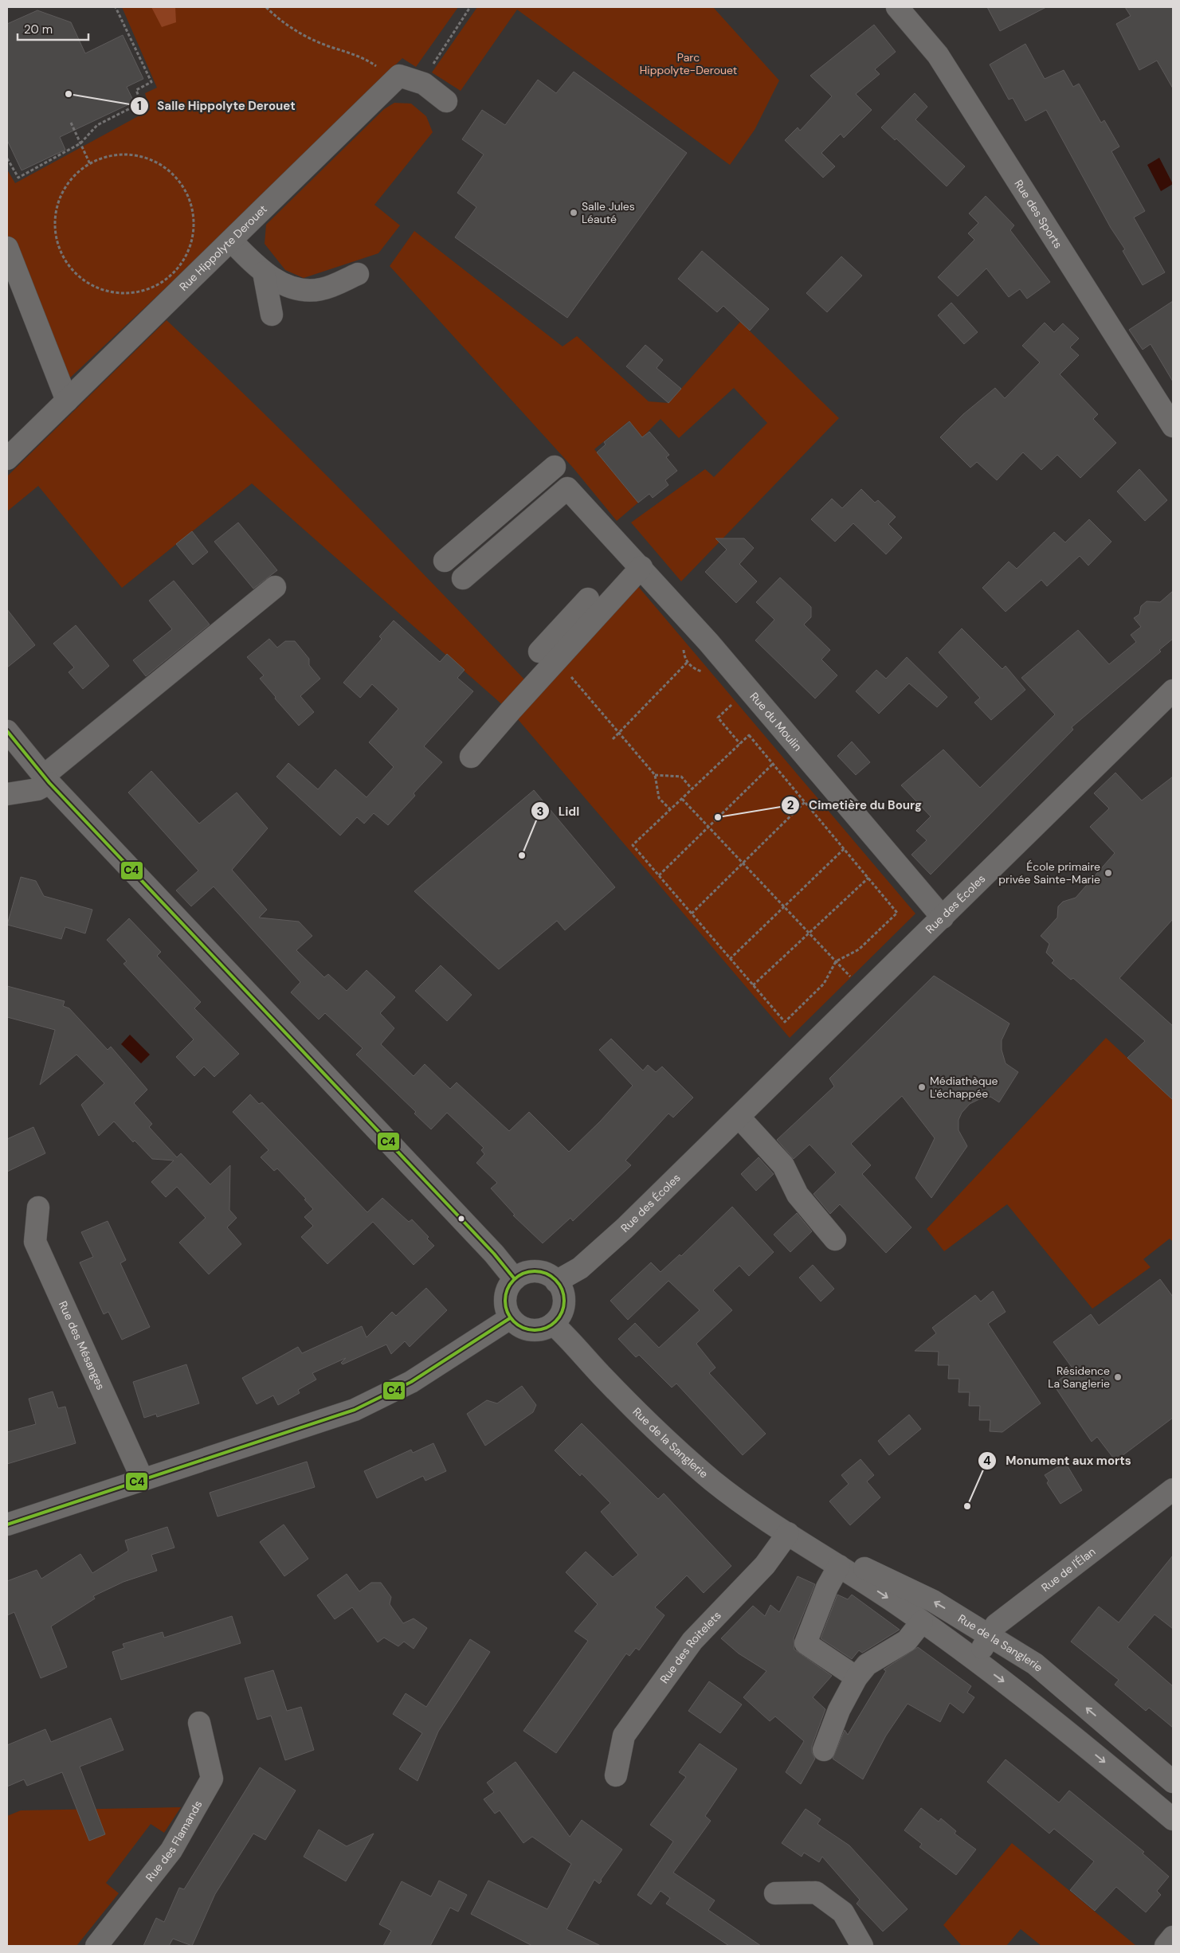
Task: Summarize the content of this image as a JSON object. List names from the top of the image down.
{
  "streets": {
    "street": [
      "Rue des Sports",
      "Rue Hippolyte Derouet",
      "Rue du Moulin",
      "Rue des Écoles",
      "Rue des Mésanges",
      "Rue de la Sanglerie",
      "Rue de l'Élan",
      "Rue des Roitelets",
      "Rue des Flamands"
    ]
  },
  "crossings": [
    ["Rue du Moulin", "Rue des Écoles"],
    ["Rue des Écoles", "Rue de la Sanglerie"],
    ["Rue de la Sanglerie", "Rue de l'Élan"],
    ["Rue de la Sanglerie", "Rue des Roitelets"]
  ],
  "parks": ["Parc Hippolyte-Derouet"],
  "places": [
    "Salle Hippolyte Derouet",
    "Salle Jules Léauté",
    "Cimetière du Bourg",
    "Lidl",
    "École primaire privée Sainte-Marie",
    "Médiathèque L'échappée",
    "Résidence La Sanglerie",
    "Monument aux morts"
  ],
  "lines": ["transit line C4"],
  "scale_bar": "20 m"
}
